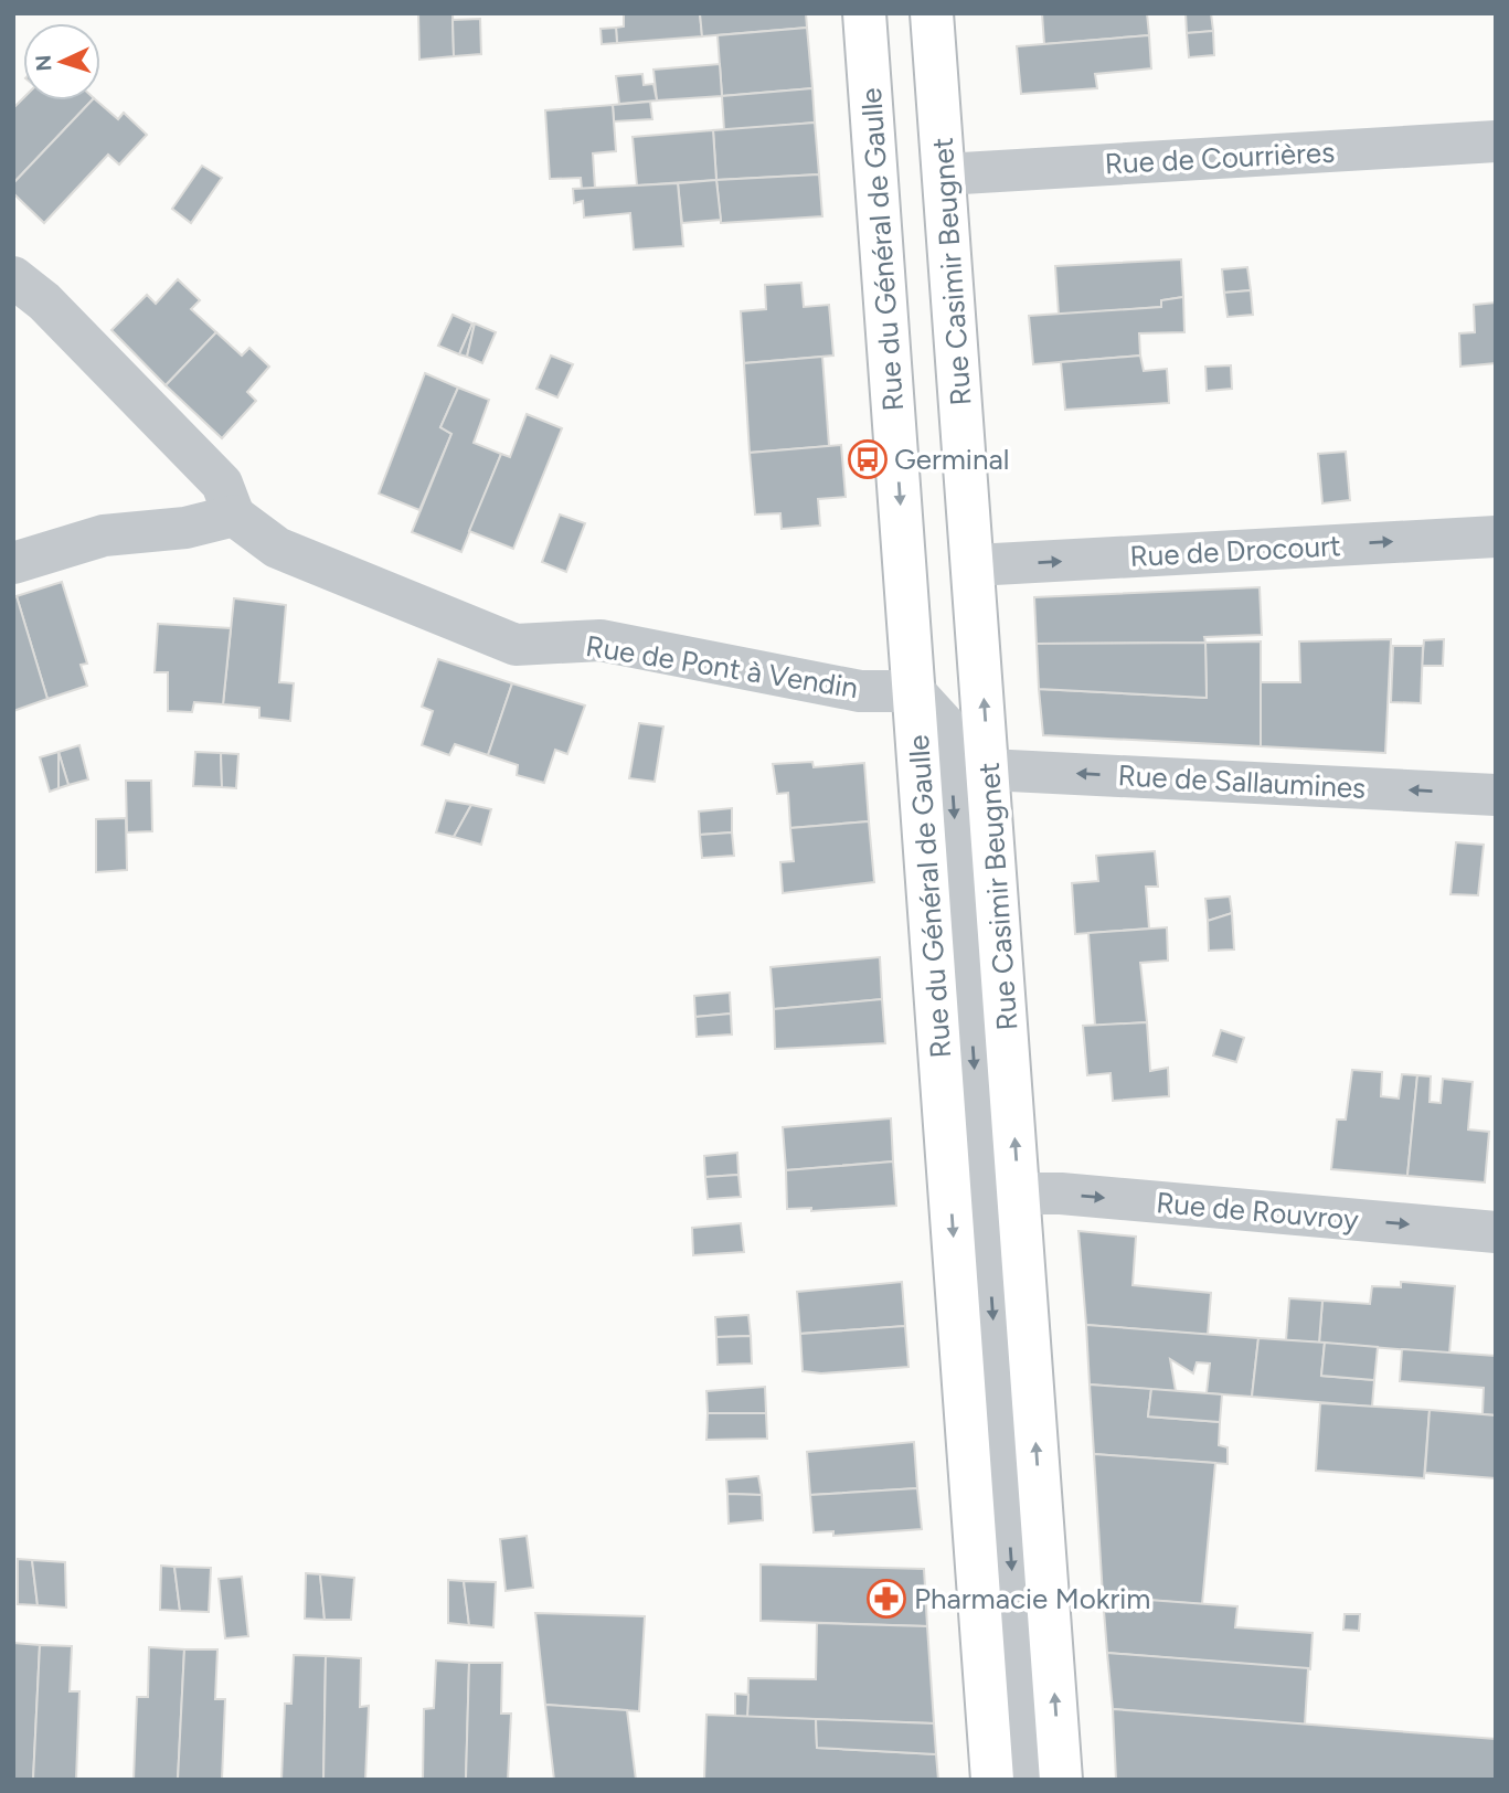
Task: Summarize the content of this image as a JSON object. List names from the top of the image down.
{
  "streets": {
    "main road": ["Rue du Général de Gaulle", "Rue Casimir Beugnet"],
    "street": [
      "Rue de Courrières",
      "Rue de Drocourt",
      "Rue de Pont à Vendin",
      "Rue de Sallaumines",
      "Rue de Rouvroy"
    ]
  },
  "crossings": [
    ["Rue de Courrières", "Rue Casimir Beugnet"],
    ["Rue du Général de Gaulle", "Rue de Pont à Vendin"],
    ["Rue Casimir Beugnet", "Rue de Drocourt"],
    ["Rue Casimir Beugnet", "Rue de Sallaumines"],
    ["Rue Casimir Beugnet", "Rue de Rouvroy"]
  ],
  "one_way": [
    "Rue du Général de Gaulle",
    "Rue Casimir Beugnet",
    "Rue de Drocourt",
    "Rue de Sallaumines",
    "Rue de Rouvroy"
  ],
  "places": {
    "bus stop": ["Germinal"],
    "pharmacy": ["Pharmacie Mokrim"]
  },
  "north": "left"
}
